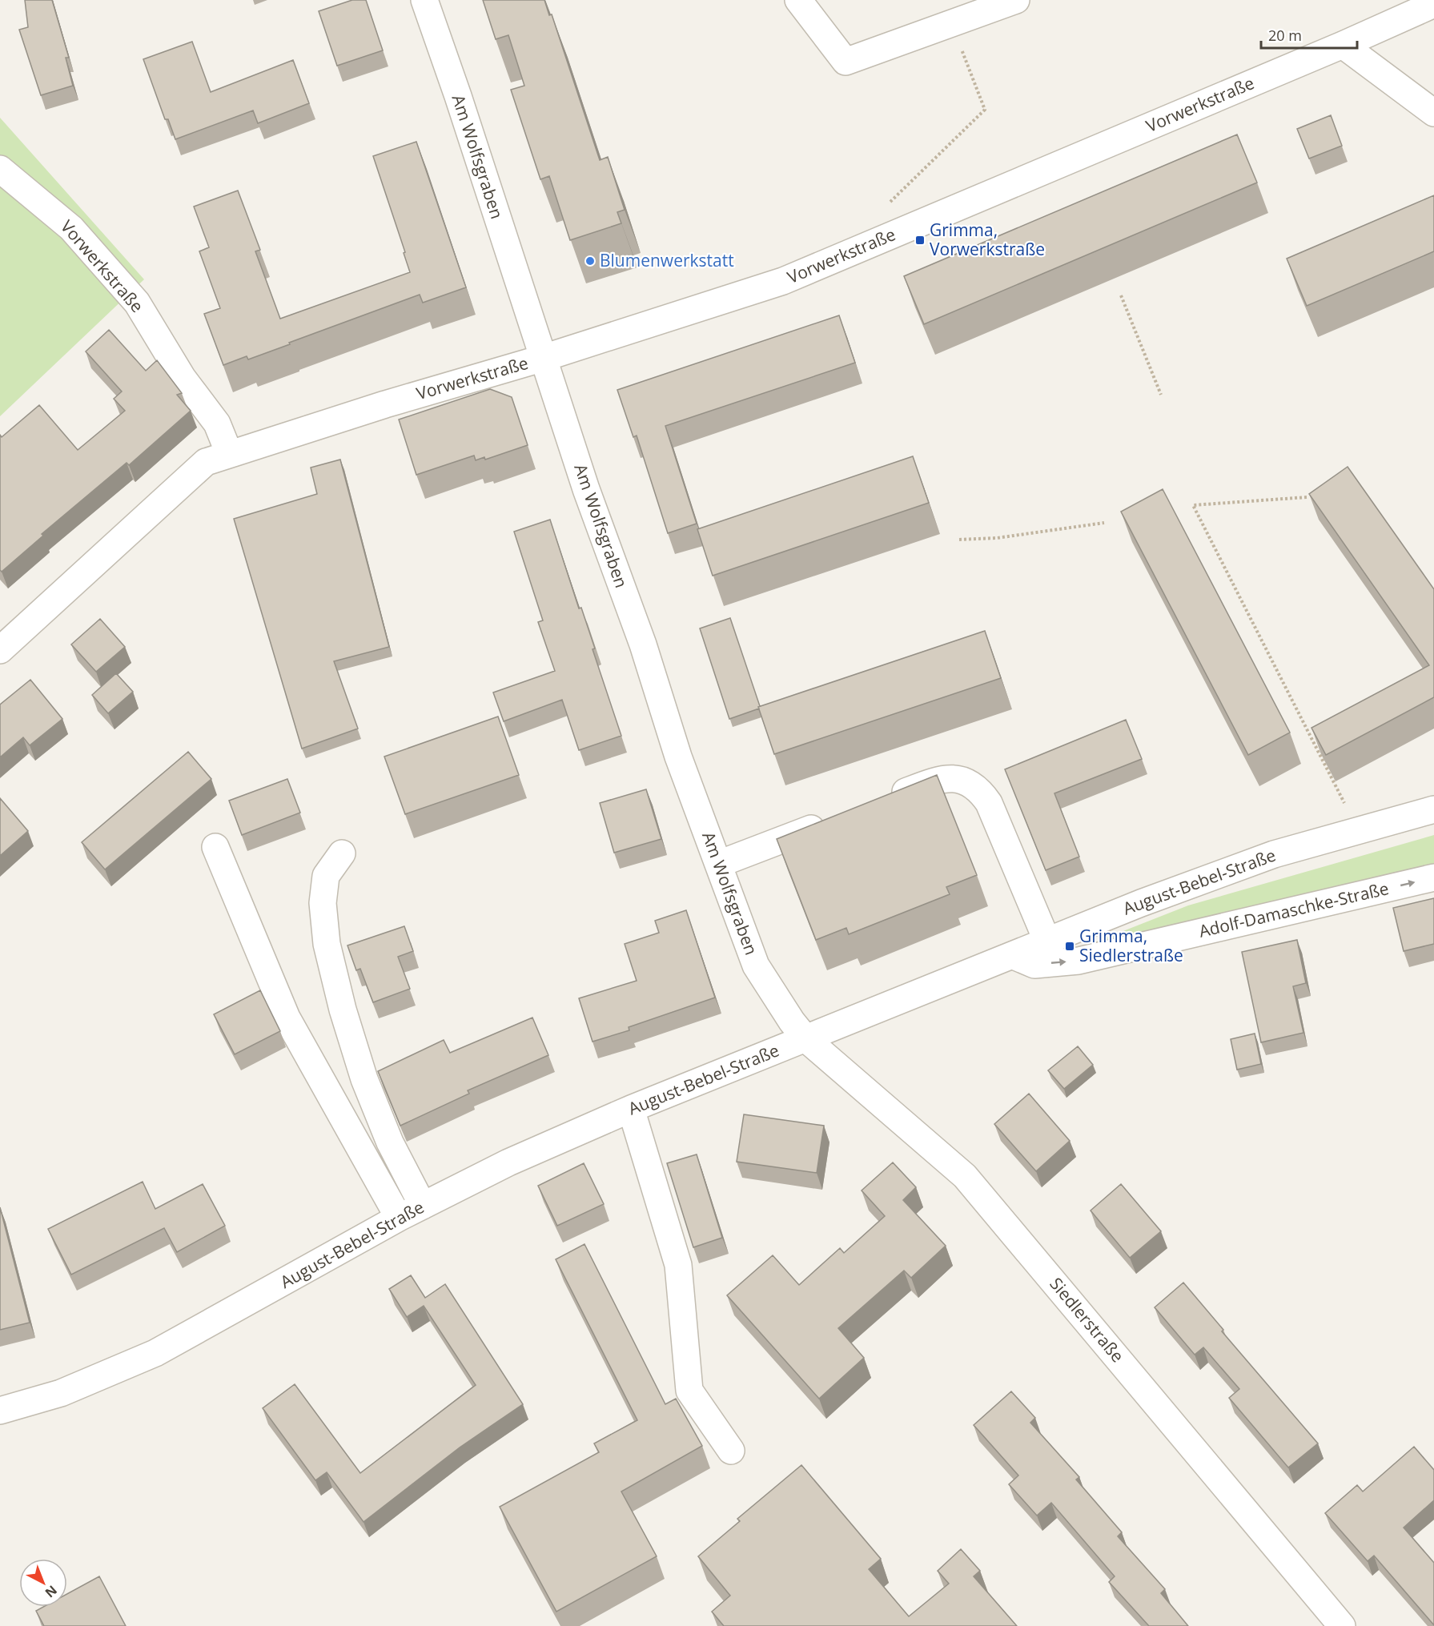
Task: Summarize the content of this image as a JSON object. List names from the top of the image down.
{
  "streets": {
    "street": [
      "Vorwerkstraße",
      "Am Wolfsgraben",
      "August-Bebel-Straße",
      "Adolf-Damaschke-Straße",
      "Siedlerstraße"
    ]
  },
  "crossings": [
    ["Vorwerkstraße", "Am Wolfsgraben"],
    ["Am Wolfsgraben", "August-Bebel-Straße"],
    ["Am Wolfsgraben", "Siedlerstraße"],
    ["August-Bebel-Straße", "Adolf-Damaschke-Straße"],
    ["August-Bebel-Straße", "Siedlerstraße"]
  ],
  "one_way": ["Adolf-Damaschke-Straße"],
  "places": {
    "transit": ["Grimma, Vorwerkstraße", "Grimma, Siedlerstraße"],
    "other": ["Blumenwerkstatt"]
  },
  "scale_bar": "20 m",
  "north": "bottom right"
}
